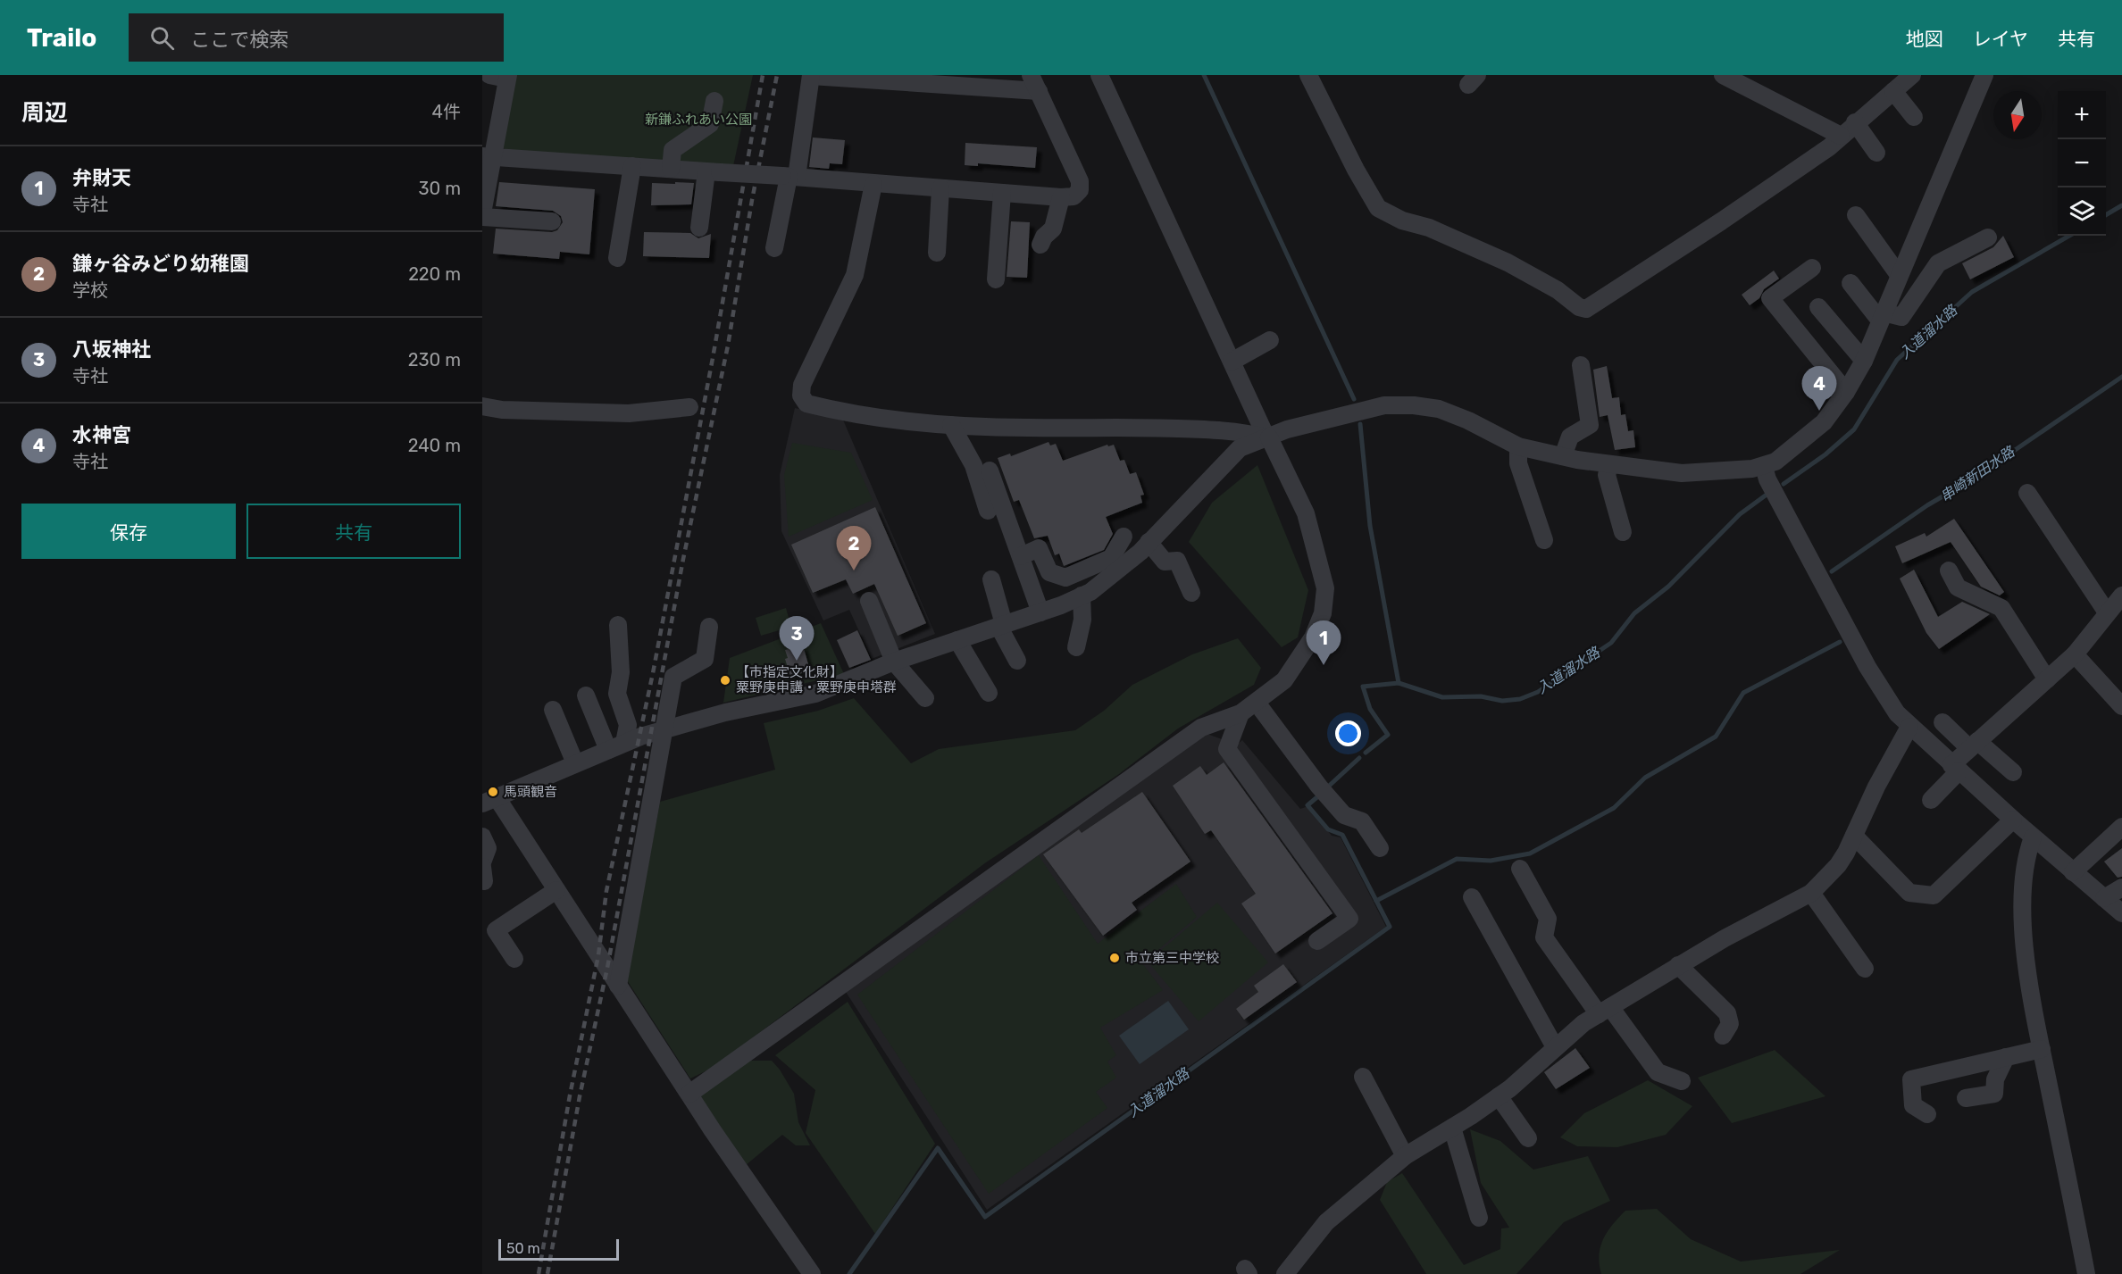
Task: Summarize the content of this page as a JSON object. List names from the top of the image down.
{
  "water": ["入道溜水路", "串崎新田水路"],
  "parks": ["新鎌ふれあい公園"],
  "places": ["【市指定文化財】 粟野庚申講・粟野庚申塔群", "馬頭観音", "市立第三中学校"],
  "scale_bar": "50 m",
  "north": "bottom",
  "page": {
    "header": "Trailo",
    "search": "ここで検索",
    "nav": ["地図", "レイヤ", "共有"],
    "heading": ["周辺", "4件"],
    "map_buttons": ["+", "−"],
    "list": [
      {
        "mark": "1",
        "name": "弁財天",
        "note": "寺社",
        "value": "30 m"
      },
      {
        "mark": "2",
        "name": "鎌ヶ谷みどり幼稚園",
        "note": "学校",
        "value": "220 m"
      },
      {
        "mark": "3",
        "name": "八坂神社",
        "note": "寺社",
        "value": "230 m"
      },
      {
        "mark": "4",
        "name": "水神宮",
        "note": "寺社",
        "value": "240 m"
      }
    ],
    "pins": [
      "4",
      "2",
      "3",
      "1"
    ],
    "buttons": ["保存", "共有"],
    "scale": "50 m"
  }
}
